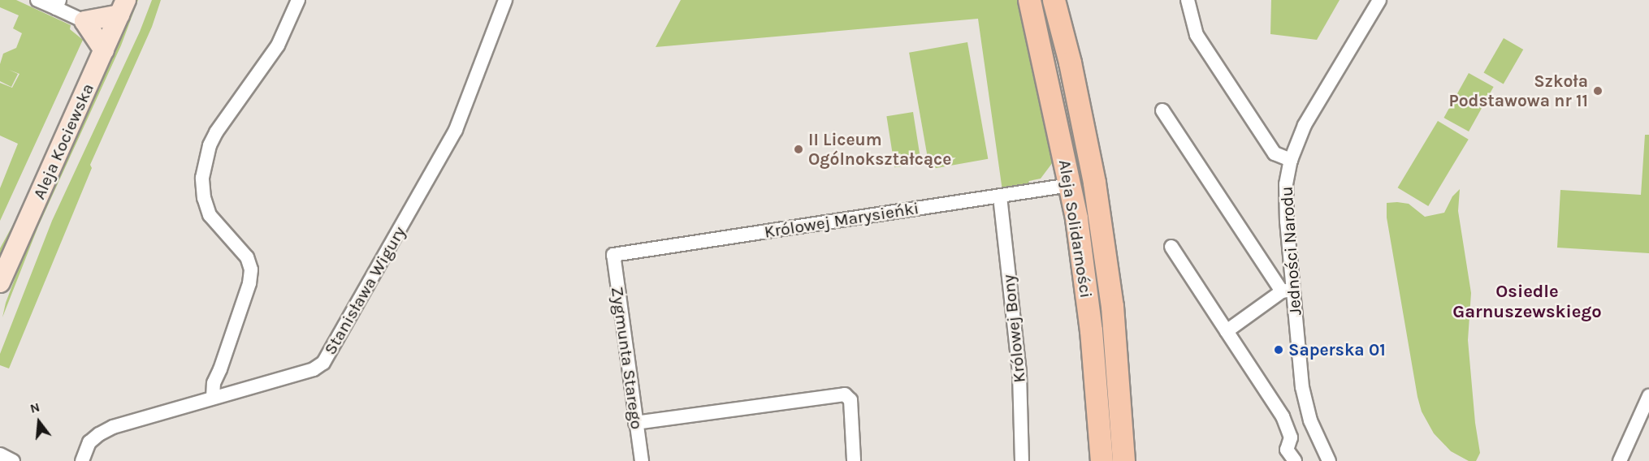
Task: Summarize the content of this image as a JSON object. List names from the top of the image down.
{
  "streets": {
    "main road": ["Aleja Solidarności"],
    "street": [
      "Aleja Kociewska",
      "Królowej Marysieńki",
      "Jedności Narodu",
      "Stanisława Wigury",
      "Królowej Bony",
      "Zygmunta Starego"
    ]
  },
  "crossings": [
    ["Królowej Marysieńki", "Aleja Solidarności"],
    ["Królowej Marysieńki", "Królowej Bony"],
    ["Królowej Marysieńki", "Zygmunta Starego"]
  ],
  "districts": ["Osiedle Garnuszewskiego"],
  "places": ["Szkoła Podstawowa nr 11", "II Liceum Ogólnokształcące", "Saperska 01"],
  "north": "top"
}
